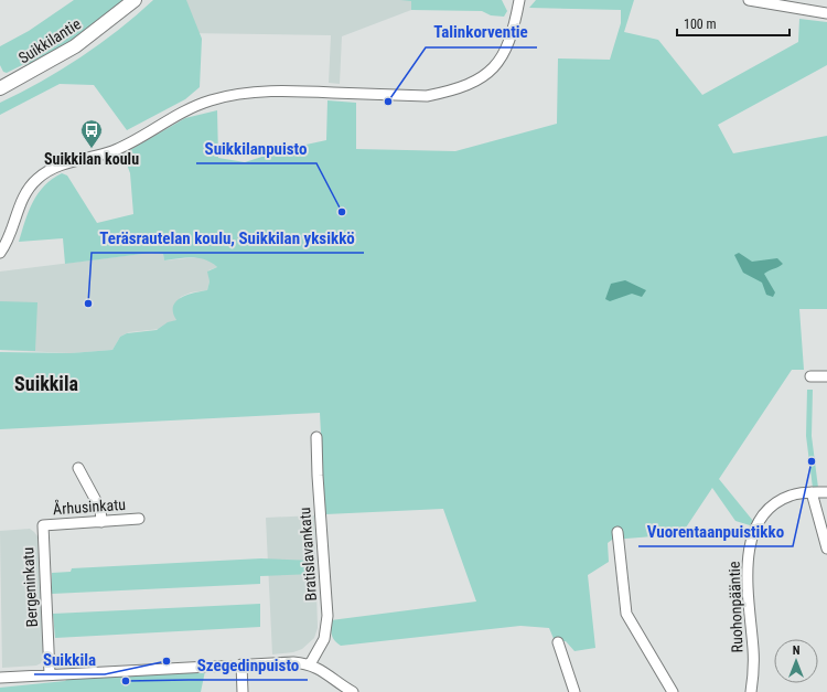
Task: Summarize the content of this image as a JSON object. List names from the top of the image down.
{
  "streets": {
    "main road": ["Suikkilantie"],
    "street": [
      "Århusinkatu",
      "Bratislavankatu",
      "Bergeninkatu",
      "Ruohonpääntie"
    ]
  },
  "crossings": [
    ["Århusinkatu", "Bergeninkatu"]
  ],
  "districts": ["Suikkila"],
  "places": {
    "other": [
      "Talinkorventie",
      "Suikkilanpuisto",
      "Teräsrautelan koulu, Suikkilan yksikkö",
      "Vuorentaanpuistikko",
      "Suikkila",
      "Szegedinpuisto"
    ],
    "bus stop": ["Suikkilan koulu"]
  },
  "scale_bar": "100 m",
  "north": "top"
}
